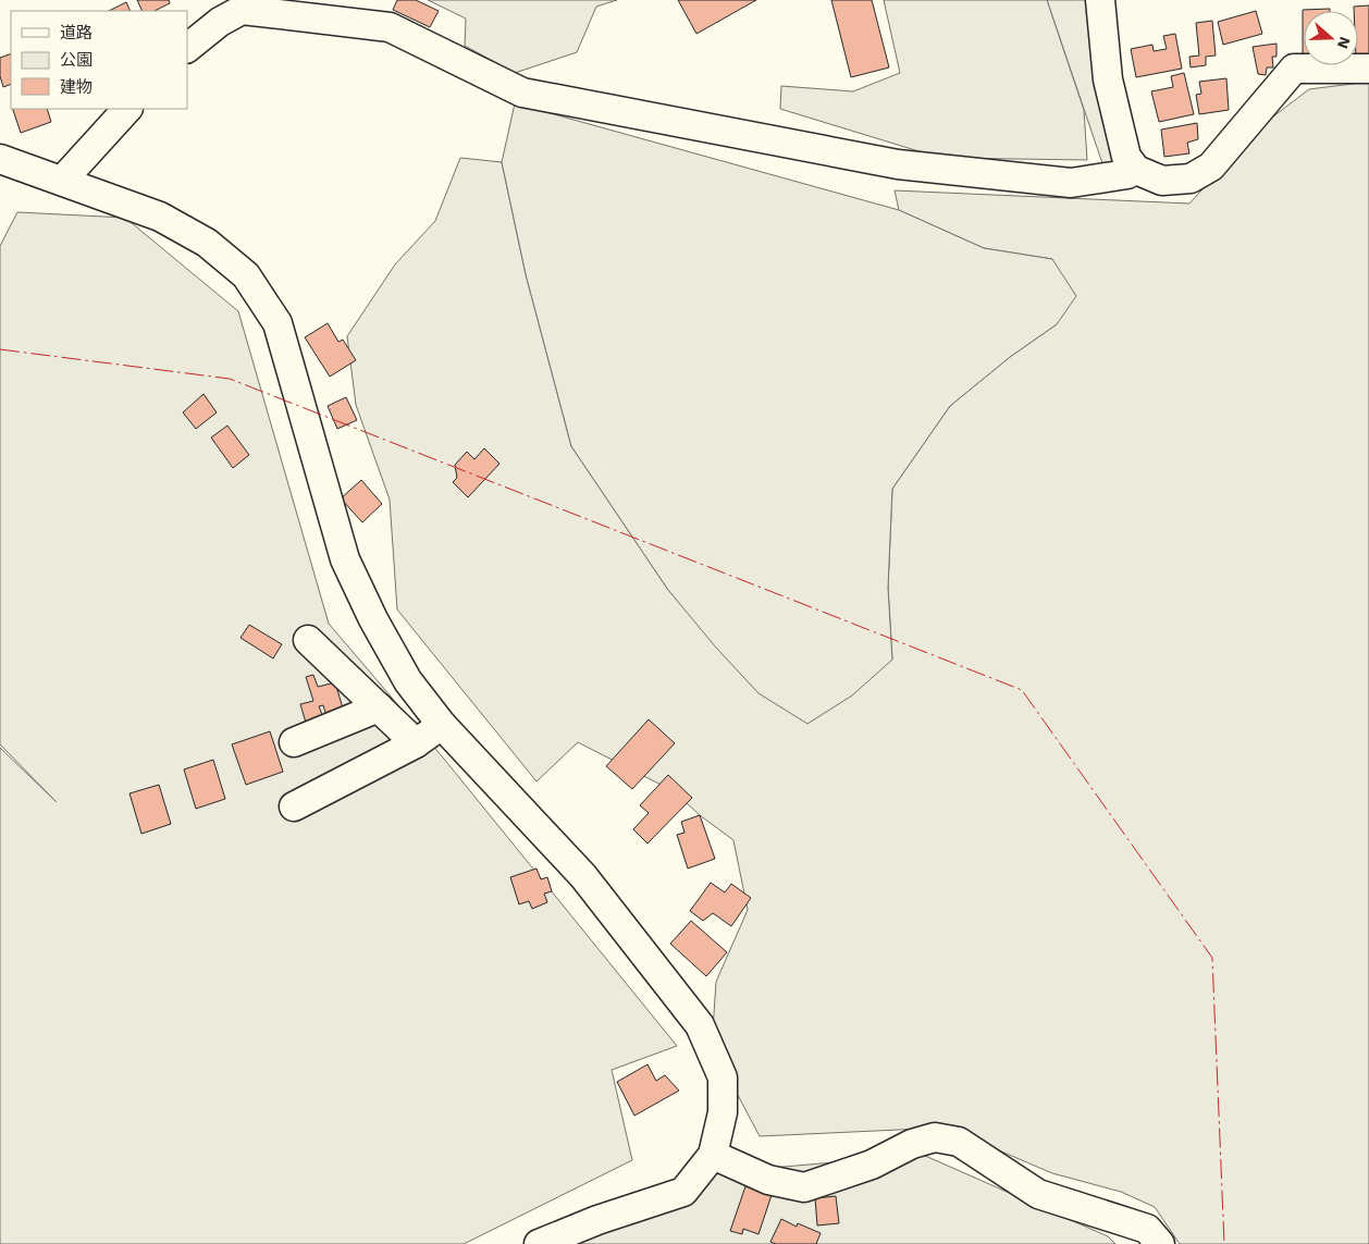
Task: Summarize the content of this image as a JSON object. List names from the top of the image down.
{
  "legend": ["道路", "公園", "建物"],
  "north": "right"
}
